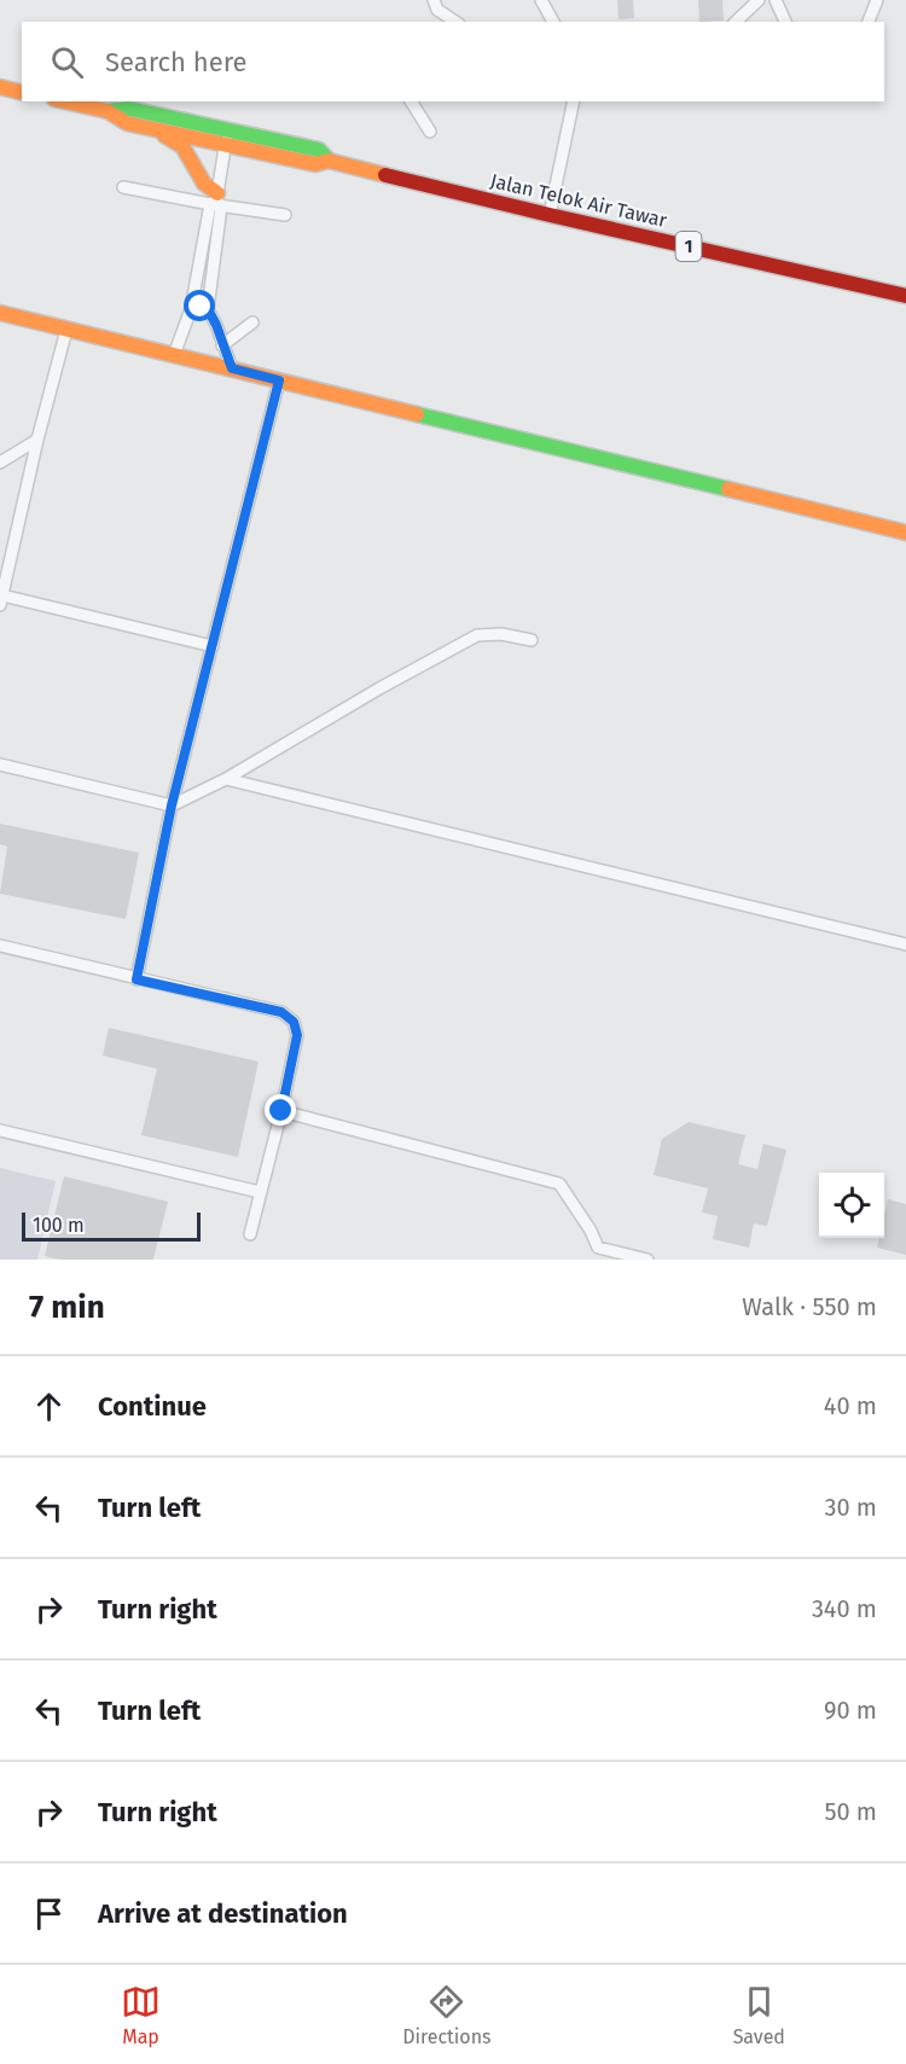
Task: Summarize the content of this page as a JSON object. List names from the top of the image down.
{
  "streets": {
    "main road": ["Jalan Telok Air Tawar", "1"]
  },
  "scale_bar": "100 m",
  "page": {
    "search": "Search here",
    "scale": "100 m",
    "heading": ["7 min", "Walk · 550 m"],
    "list": [
      ["Continue", "40 m"],
      ["Turn left", "30 m"],
      ["Turn right", "340 m"],
      ["Turn left", "90 m"],
      ["Turn right", "50 m"],
      "Arrive at destination"
    ],
    "nav": ["Map", "Directions", "Saved"]
  }
}
